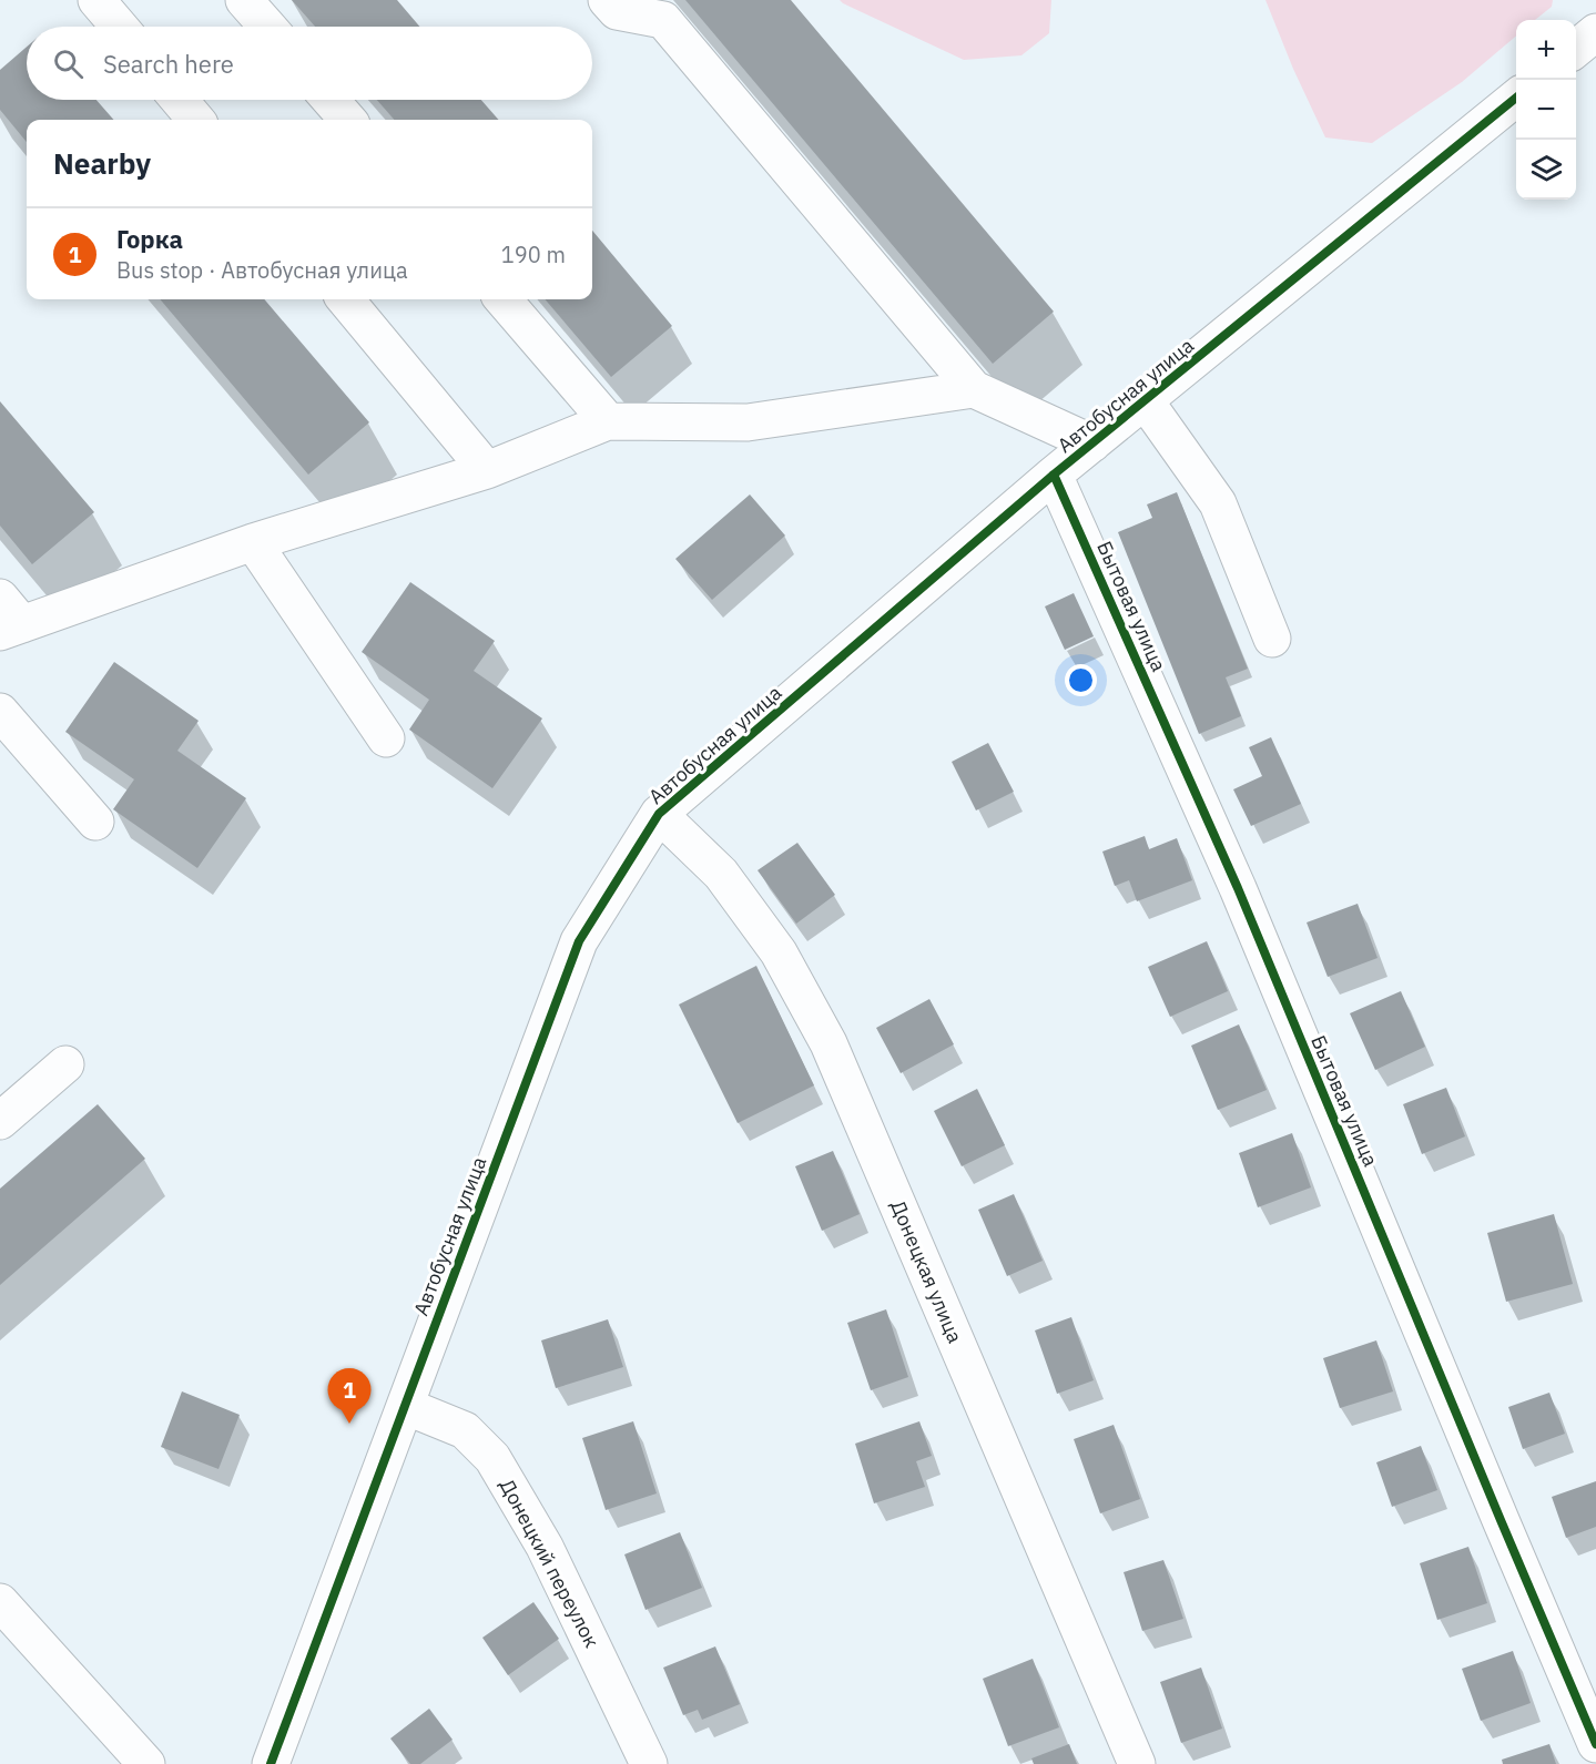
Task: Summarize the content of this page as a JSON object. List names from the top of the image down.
{
  "streets": {
    "street": [
      "Автобусная улица",
      "Бытовая улица",
      "Донецкая улица",
      "Донецкий переулок"
    ]
  },
  "crossings": [
    ["Автобусная улица", "Бытовая улица"],
    ["Автобусная улица", "Донецкая улица"],
    ["Автобусная улица", "Донецкий переулок"]
  ],
  "page": {
    "map_buttons": ["+", "−"],
    "search": "Search here",
    "heading": "Nearby",
    "list": [
      {
        "mark": "1",
        "name": "Горка",
        "note": "Bus stop · Автобусная улица",
        "value": "190 m"
      }
    ],
    "pins": "1"
  }
}
